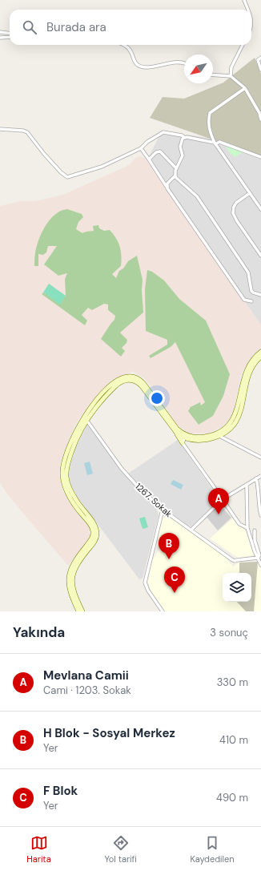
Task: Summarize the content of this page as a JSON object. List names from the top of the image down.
{
  "streets": {
    "street": ["1267. Sokak"]
  },
  "north": "bottom left",
  "page": {
    "search": "Burada ara",
    "pins": ["A", "B", "C"],
    "heading": ["Yakında", "3 sonuç"],
    "list": [
      {
        "mark": "A",
        "name": "Mevlana Camii",
        "note": "Cami · 1203. Sokak",
        "value": "330 m"
      },
      {
        "mark": "B",
        "name": "H Blok - Sosyal Merkez",
        "note": "Yer",
        "value": "410 m"
      },
      {
        "mark": "C",
        "name": "F Blok",
        "note": "Yer",
        "value": "490 m"
      }
    ],
    "nav": ["Harita", "Yol tarifi", "Kaydedilen"]
  }
}
